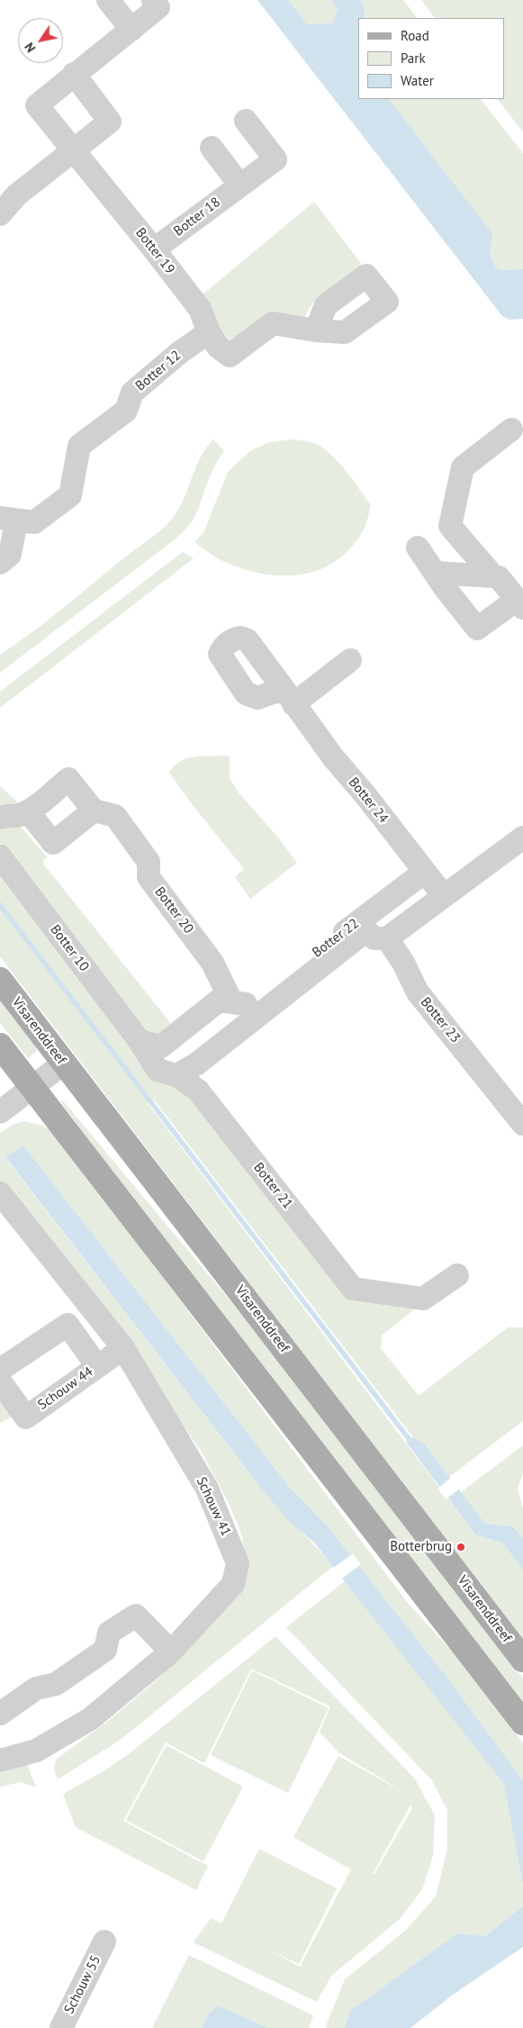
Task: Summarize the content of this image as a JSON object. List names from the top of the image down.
{
  "streets": {
    "main road": ["Visarenddreef"],
    "street": [
      "Botter 18",
      "Botter 19",
      "Botter 12",
      "Botter 24",
      "Botter 20",
      "Botter 22",
      "Botter 10",
      "Botter 23",
      "Botter 21",
      "Schouw 44",
      "Schouw 41",
      "Schouw 55"
    ]
  },
  "crossings": [
    ["Botter 18", "Botter 19"],
    ["Botter 19", "Botter 12"],
    ["Botter 24", "Botter 22"],
    ["Botter 20", "Botter 22"],
    ["Botter 22", "Botter 10"],
    ["Botter 22", "Botter 23"],
    ["Botter 22", "Botter 21"],
    ["Botter 10", "Botter 21"],
    ["Schouw 44", "Schouw 41"]
  ],
  "places": ["Botterbrug"],
  "legend": ["Road", "Park", "Water"],
  "north": "bottom left"
}
